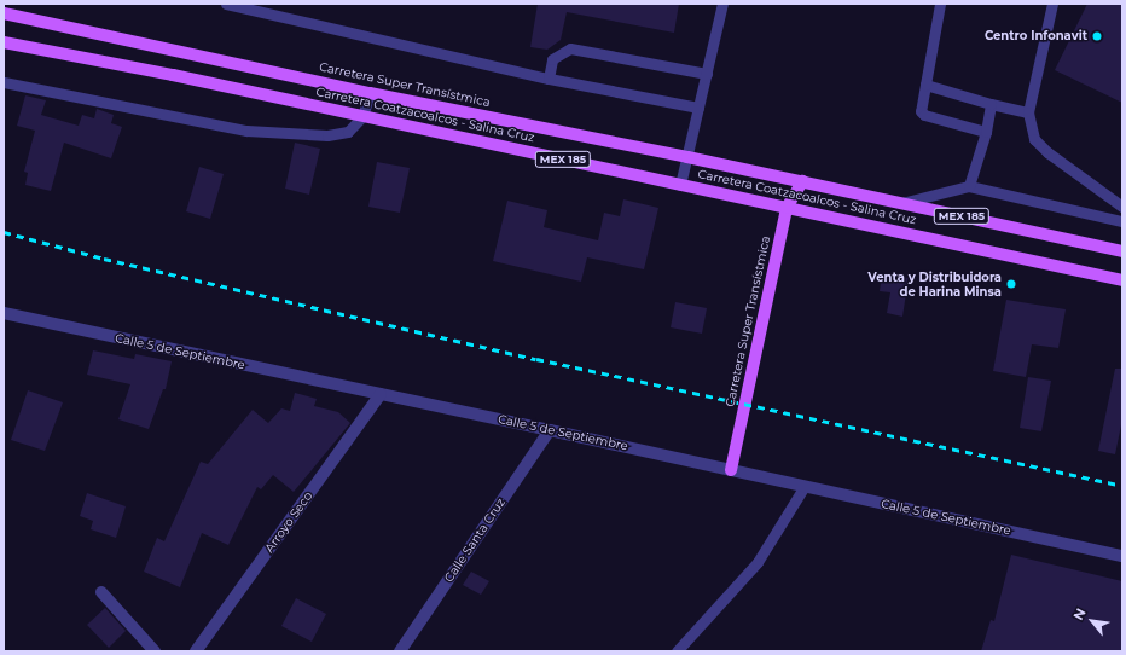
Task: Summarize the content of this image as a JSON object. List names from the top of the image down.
{
  "streets": {
    "main road": ["Carretera Super Transístmica", "Carretera Coatzacoalcos - Salina Cruz", "MEX 185"],
    "street": ["Calle 5 de Septiembre", "Arroyo Seco", "Calle Santa Cruz"]
  },
  "crossings": [
    ["Carretera Super Transístmica", "Carretera Coatzacoalcos - Salina Cruz"],
    ["Carretera Super Transístmica", "Calle 5 de Septiembre"],
    ["Calle 5 de Septiembre", "Arroyo Seco"],
    ["Calle 5 de Septiembre", "Calle Santa Cruz"]
  ],
  "places": ["Centro Infonavit", "Venta y Distribuidora de Harina Minsa"],
  "north": "top left"
}
